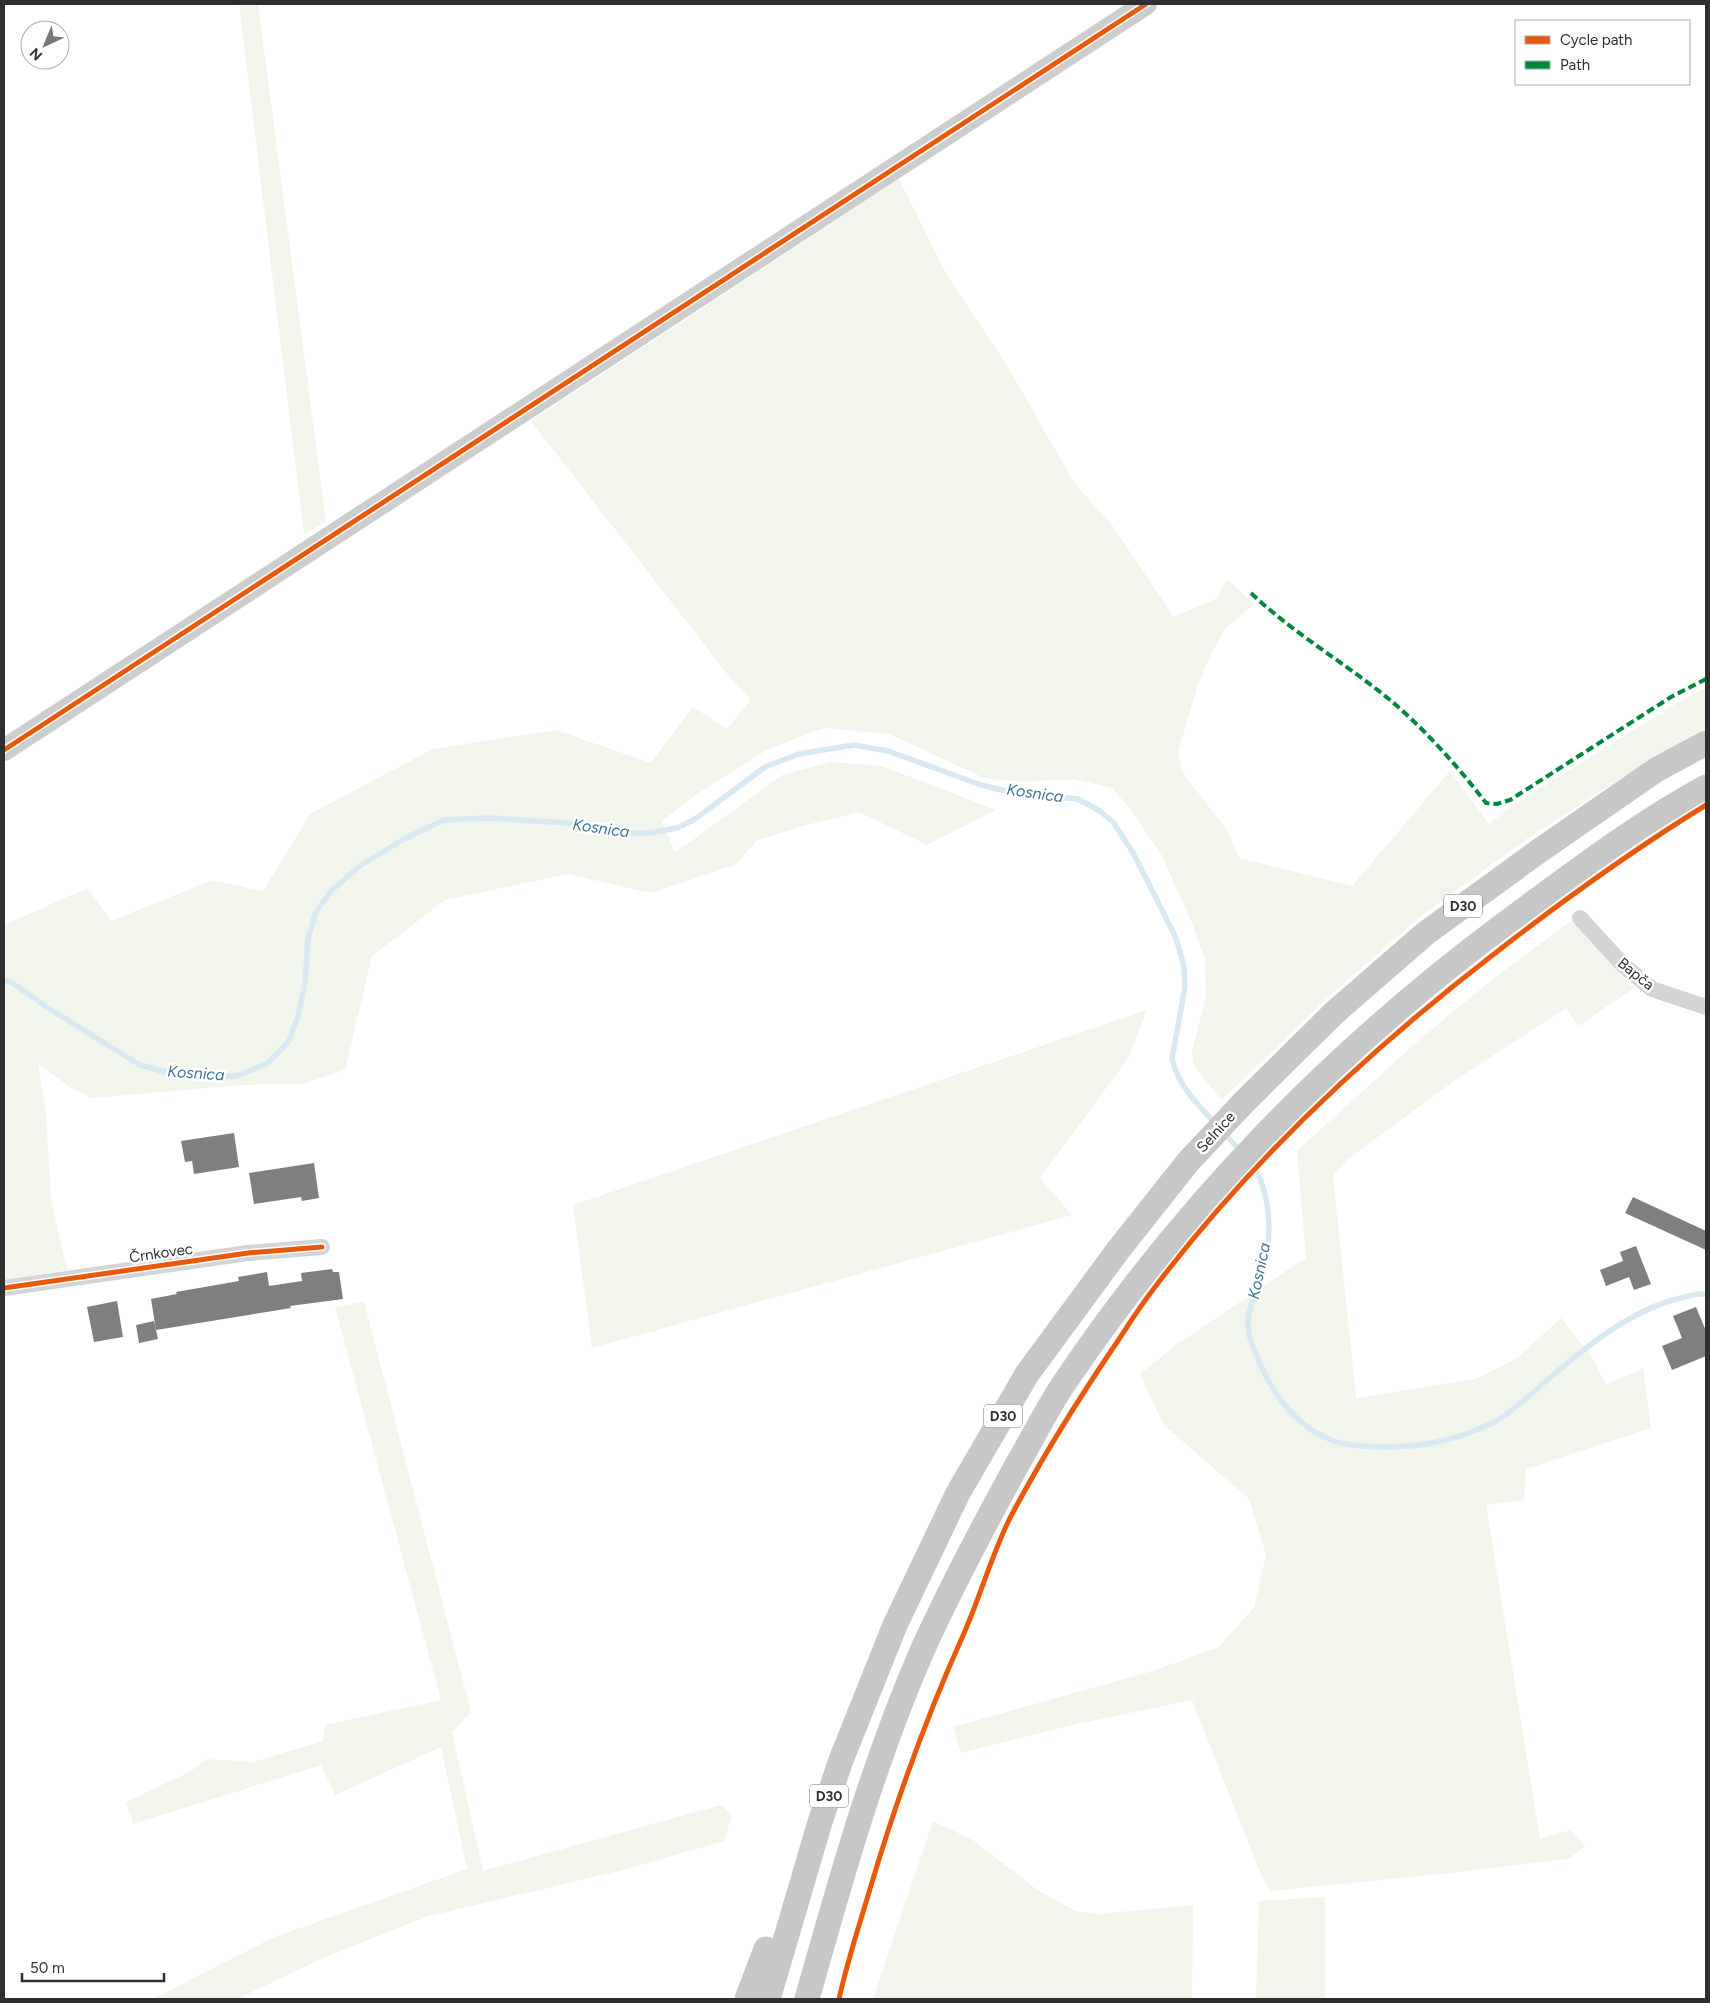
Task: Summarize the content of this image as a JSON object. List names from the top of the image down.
{
  "streets": {
    "main road": ["D30", "Selnice"],
    "street": ["Bapča", "Črnkovec"]
  },
  "crossings": [
    ["D30", "Selnice"]
  ],
  "water": ["Kosnica"],
  "legend": ["Cycle path", "Path"],
  "scale_bar": "50 m",
  "north": "bottom left"
}
